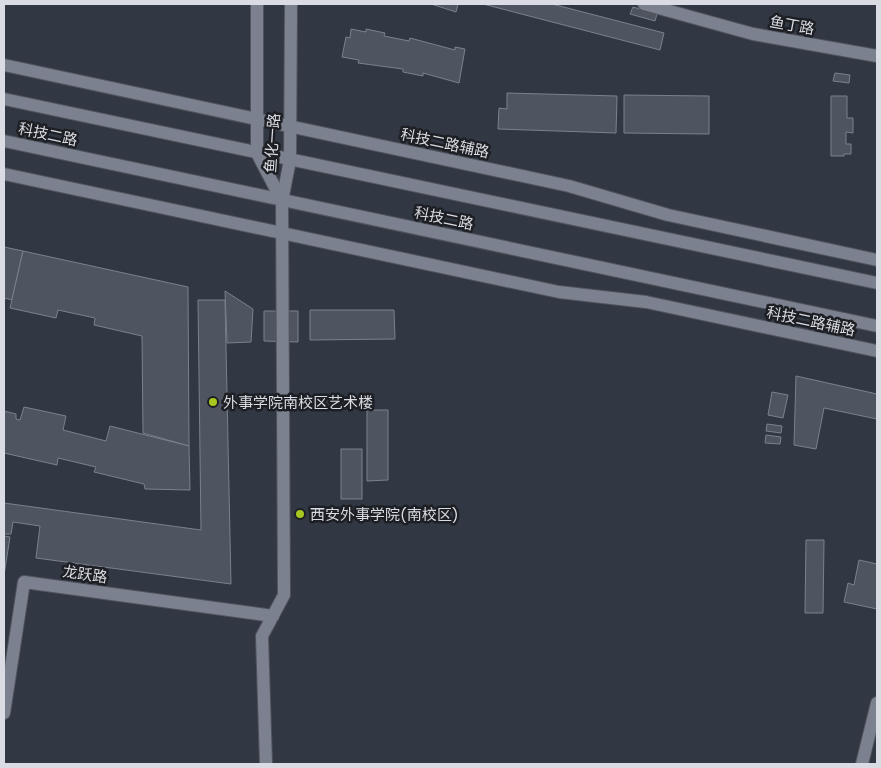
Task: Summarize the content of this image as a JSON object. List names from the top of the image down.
{
  "streets": {
    "street": [
      "鱼丁路",
      "科技二路",
      "鱼化一路",
      "科技二路辅路",
      "龙跃路"
    ]
  },
  "crossings": [
    ["科技二路", "鱼化一路"],
    ["鱼化一路", "科技二路辅路"]
  ],
  "places": ["外事学院南校区艺术楼", "西安外事学院(南校区)"]
}
